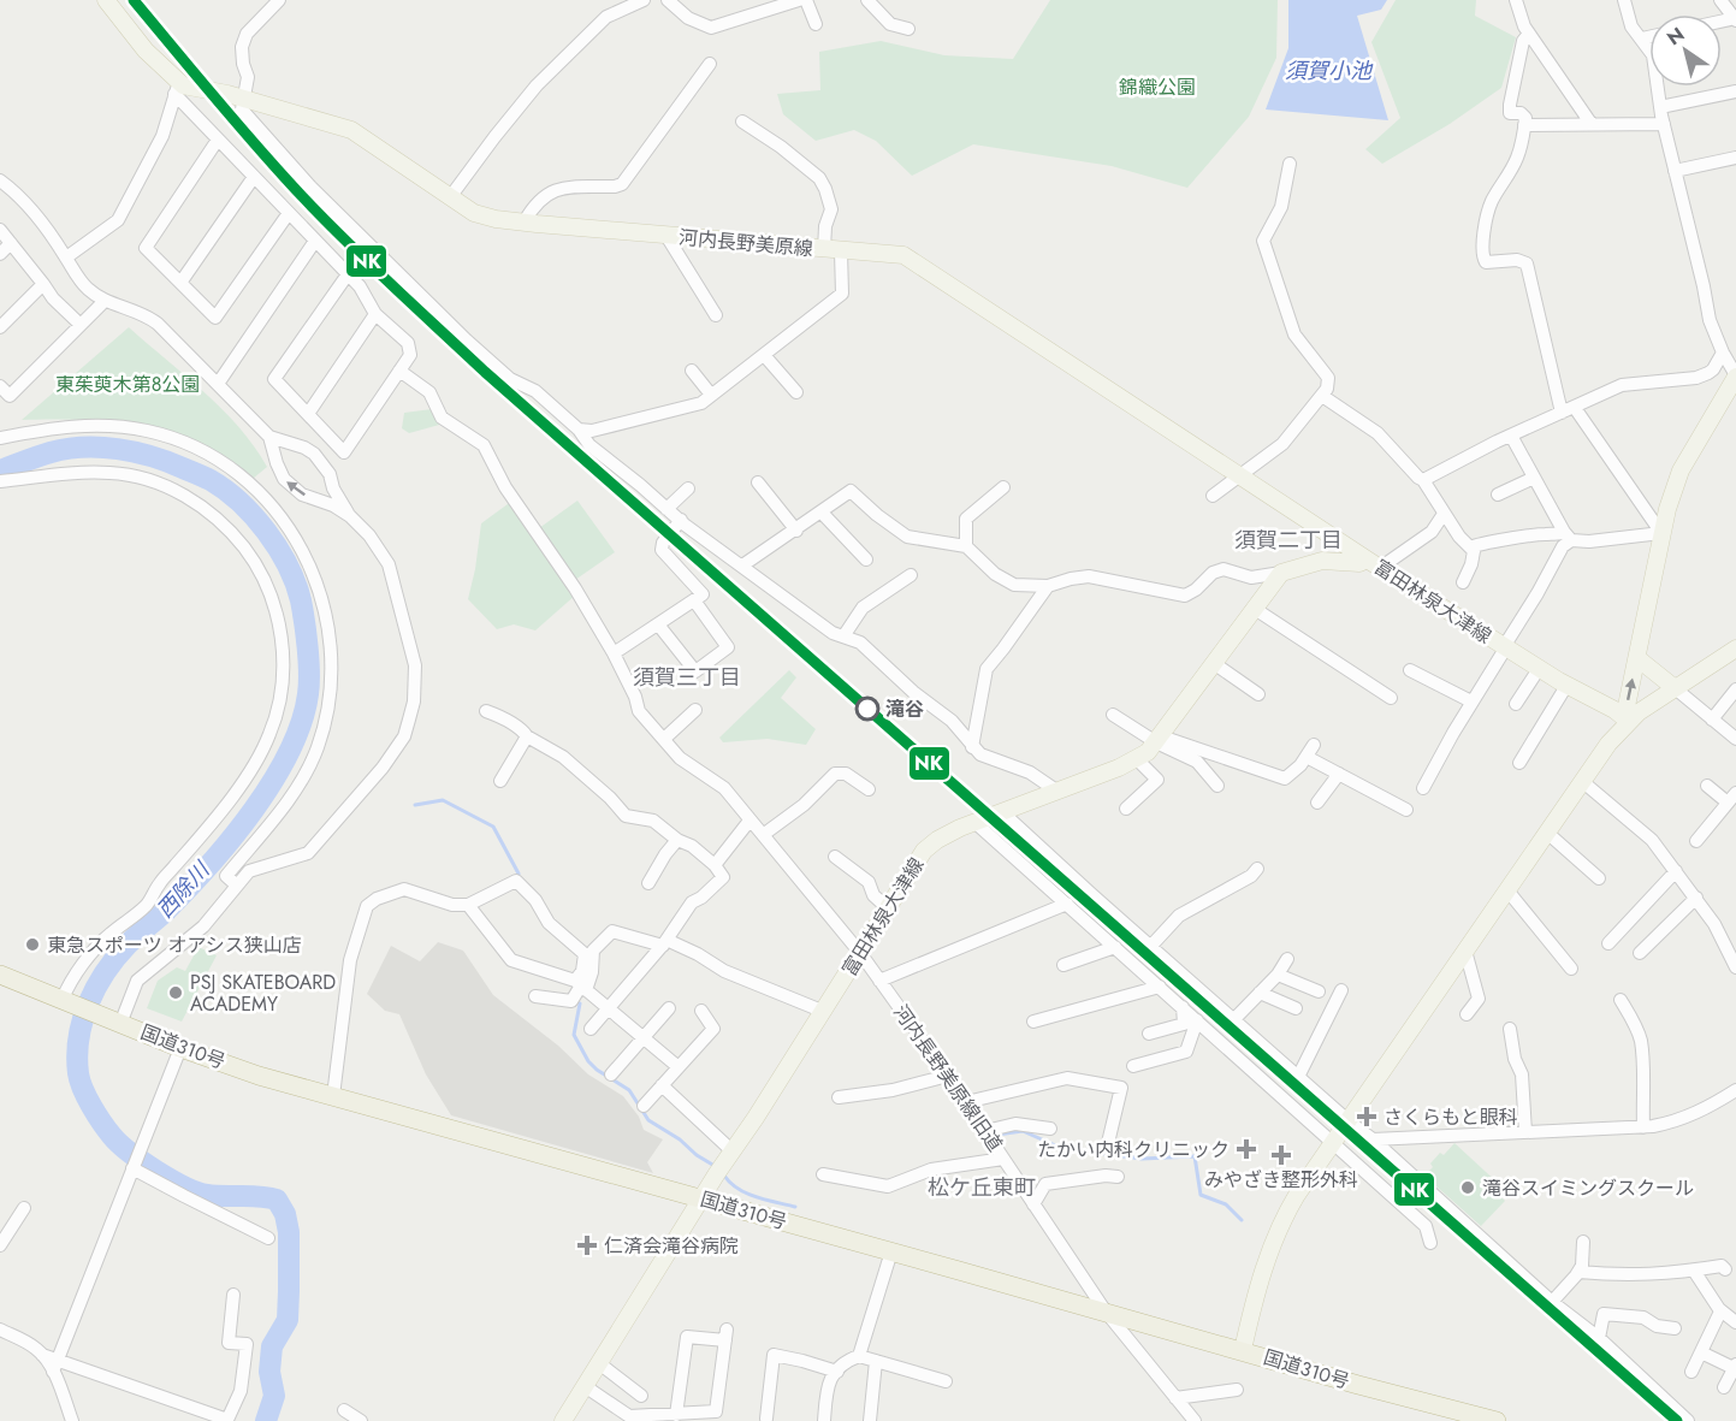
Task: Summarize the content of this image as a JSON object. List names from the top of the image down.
{
  "streets": {
    "highway": ["国道310号"],
    "main road": ["河内長野美原線", "富田林泉大津線"],
    "street": ["河内長野美原線旧道"]
  },
  "crossings": [
    ["河内長野美原線", "富田林泉大津線"],
    ["富田林泉大津線", "国道310号"],
    ["富田林泉大津線", "河内長野美原線旧道"],
    ["国道310号", "河内長野美原線旧道"]
  ],
  "districts": ["須賀二丁目", "須賀三丁目", "松ケ丘東町"],
  "water": ["須賀小池", "西除川"],
  "parks": ["錦織公園", "東茱萸木第8公園"],
  "places": {
    "other": [
      "滝谷",
      "東急スポーツ オアシス狭山店",
      "PSJ SKATEBOARD ACADEMY",
      "滝谷スイミングスクール"
    ],
    "health": [
      "さくらもと眼科",
      "たかい内科クリニック",
      "みやざき整形外科",
      "仁済会滝谷病院"
    ]
  },
  "lines": ["transit line NK"],
  "north": "top left"
}
